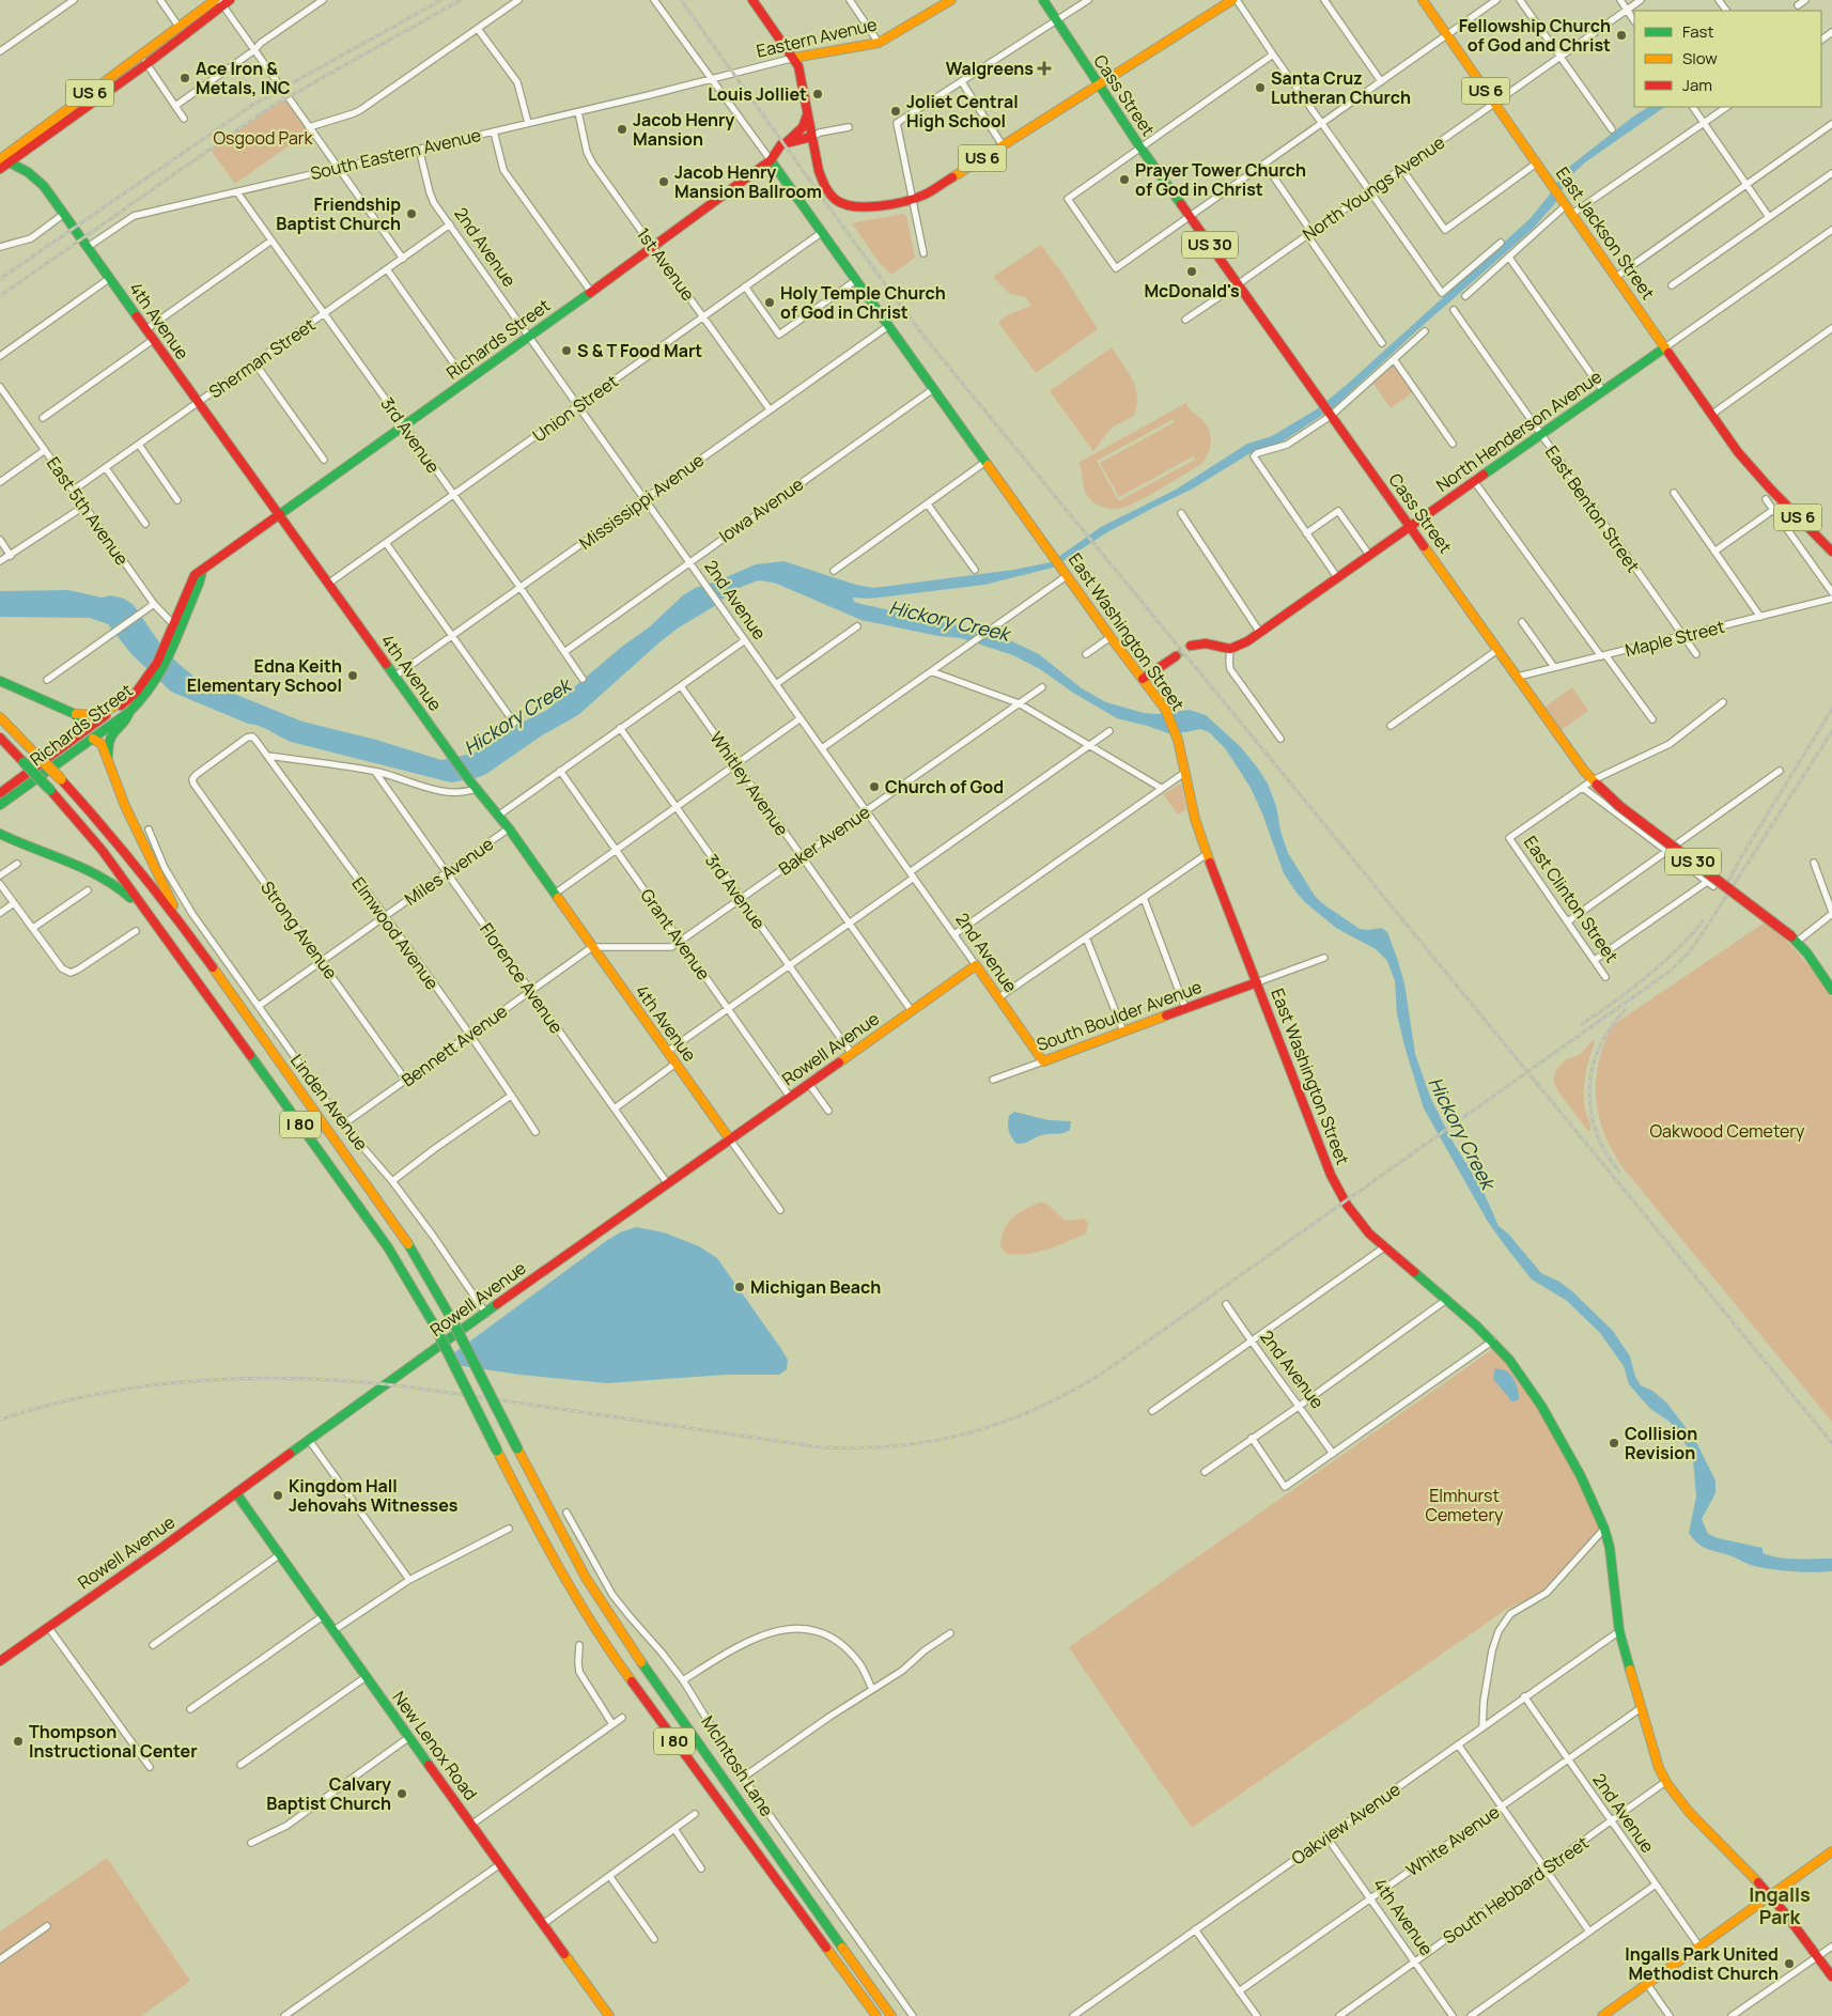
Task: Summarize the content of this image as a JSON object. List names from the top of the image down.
{
  "streets": {
    "main road": [
      "Eastern Avenue",
      "US 6",
      "Cass Street",
      "East Jackson Street",
      "US 30",
      "2nd Avenue",
      "4th Avenue",
      "Richards Street",
      "North Henderson Avenue",
      "East Washington Street",
      "South Boulder Avenue",
      "Rowell Avenue",
      "I 80",
      "New Lenox Road"
    ],
    "street": [
      "South Eastern Avenue",
      "North Youngs Avenue",
      "1st Avenue",
      "Sherman Street",
      "Union Street",
      "3rd Avenue",
      "Mississippi Avenue",
      "East Benton Street",
      "Iowa Avenue",
      "East 5th Avenue",
      "Maple Street",
      "Whitley Avenue",
      "Baker Avenue",
      "Miles Avenue",
      "East Clinton Street",
      "Strong Avenue",
      "Elmwood Avenue",
      "Grant Avenue",
      "Florence Avenue",
      "Bennett Avenue",
      "Linden Avenue",
      "McIntosh Lane",
      "Oakview Avenue",
      "White Avenue",
      "South Hebbard Street"
    ]
  },
  "crossings": [
    ["Eastern Avenue", "US 6"],
    ["Eastern Avenue", "South Eastern Avenue"],
    ["US 6", "Cass Street"],
    ["US 6", "4th Avenue"],
    ["US 6", "Richards Street"],
    ["Cass Street", "North Youngs Avenue"],
    ["Cass Street", "North Henderson Avenue"],
    ["Cass Street", "Maple Street"],
    ["South Eastern Avenue", "2nd Avenue"],
    ["South Eastern Avenue", "1st Avenue"],
    ["South Eastern Avenue", "4th Avenue"],
    ["South Eastern Avenue", "3rd Avenue"],
    ["North Youngs Avenue", "East Jackson Street"],
    ["East Jackson Street", "North Henderson Avenue"],
    ["2nd Avenue", "Richards Street"],
    ["2nd Avenue", "Sherman Street"],
    ["2nd Avenue", "Union Street"],
    ["2nd Avenue", "Mississippi Avenue"],
    ["2nd Avenue", "Iowa Avenue"],
    ["2nd Avenue", "Baker Avenue"],
    ["2nd Avenue", "South Boulder Avenue"],
    ["2nd Avenue", "Rowell Avenue"],
    ["2nd Avenue", "Oakview Avenue"],
    ["2nd Avenue", "White Avenue"],
    ["2nd Avenue", "South Hebbard Street"],
    ["1st Avenue", "Richards Street"],
    ["1st Avenue", "Union Street"],
    ["1st Avenue", "Mississippi Avenue"],
    ["4th Avenue", "Richards Street"],
    ["4th Avenue", "Sherman Street"],
    ["4th Avenue", "Union Street"],
    ["4th Avenue", "Mississippi Avenue"],
    ["4th Avenue", "Baker Avenue"],
    ["4th Avenue", "Miles Avenue"],
    ["4th Avenue", "Bennett Avenue"],
    ["4th Avenue", "Rowell Avenue"],
    ["4th Avenue", "Oakview Avenue"],
    ["4th Avenue", "White Avenue"],
    ["4th Avenue", "South Hebbard Street"],
    ["Richards Street", "3rd Avenue"],
    ["Richards Street", "East 5th Avenue"],
    ["Richards Street", "East Washington Street"],
    ["Sherman Street", "3rd Avenue"],
    ["Sherman Street", "East 5th Avenue"],
    ["Union Street", "3rd Avenue"],
    ["Union Street", "East Washington Street"],
    ["North Henderson Avenue", "East Benton Street"],
    ["3rd Avenue", "Mississippi Avenue"],
    ["3rd Avenue", "Iowa Avenue"],
    ["3rd Avenue", "Baker Avenue"],
    ["3rd Avenue", "Rowell Avenue"],
    ["Mississippi Avenue", "East Washington Street"],
    ["East Benton Street", "Maple Street"],
    ["Iowa Avenue", "East Washington Street"],
    ["East Washington Street", "South Boulder Avenue"],
    ["East Washington Street", "Oakview Avenue"],
    ["East Washington Street", "White Avenue"],
    ["East Washington Street", "South Hebbard Street"],
    ["Whitley Avenue", "Baker Avenue"],
    ["Whitley Avenue", "Rowell Avenue"],
    ["Baker Avenue", "Grant Avenue"],
    ["Baker Avenue", "Bennett Avenue"],
    ["Miles Avenue", "Strong Avenue"],
    ["Miles Avenue", "Elmwood Avenue"],
    ["Miles Avenue", "Florence Avenue"],
    ["Miles Avenue", "Linden Avenue"],
    ["Strong Avenue", "Elmwood Avenue"],
    ["Strong Avenue", "Bennett Avenue"],
    ["Elmwood Avenue", "Bennett Avenue"],
    ["Grant Avenue", "Rowell Avenue"],
    ["Florence Avenue", "Bennett Avenue"],
    ["Florence Avenue", "Rowell Avenue"],
    ["Bennett Avenue", "Linden Avenue"],
    ["Rowell Avenue", "Linden Avenue"],
    ["Rowell Avenue", "New Lenox Road"]
  ],
  "districts": ["Ingalls Park"],
  "water": ["Hickory Creek"],
  "parks": ["Osgood Park", "Oakwood Cemetery", "Elmhurst Cemetery"],
  "places": {
    "other": [
      "Fellowship Church of God and Christ",
      "Ace Iron & Metals, INC",
      "Santa Cruz Lutheran Church",
      "Louis Jolliet",
      "Joliet Central High School",
      "Jacob Henry Mansion",
      "Prayer Tower Church of God in Christ",
      "Jacob Henry Mansion Ballroom",
      "Friendship Baptist Church",
      "McDonald's",
      "Holy Temple Church of God in Christ",
      "S & T Food Mart",
      "Edna Keith Elementary School",
      "Church of God",
      "Michigan Beach",
      "Collision Revision",
      "Kingdom Hall Jehovahs Witnesses",
      "Thompson Instructional Center",
      "Calvary Baptist Church",
      "Ingalls Park United Methodist Church"
    ],
    "health": ["Walgreens"]
  },
  "legend": ["Fast", "Slow", "Jam"]
}
